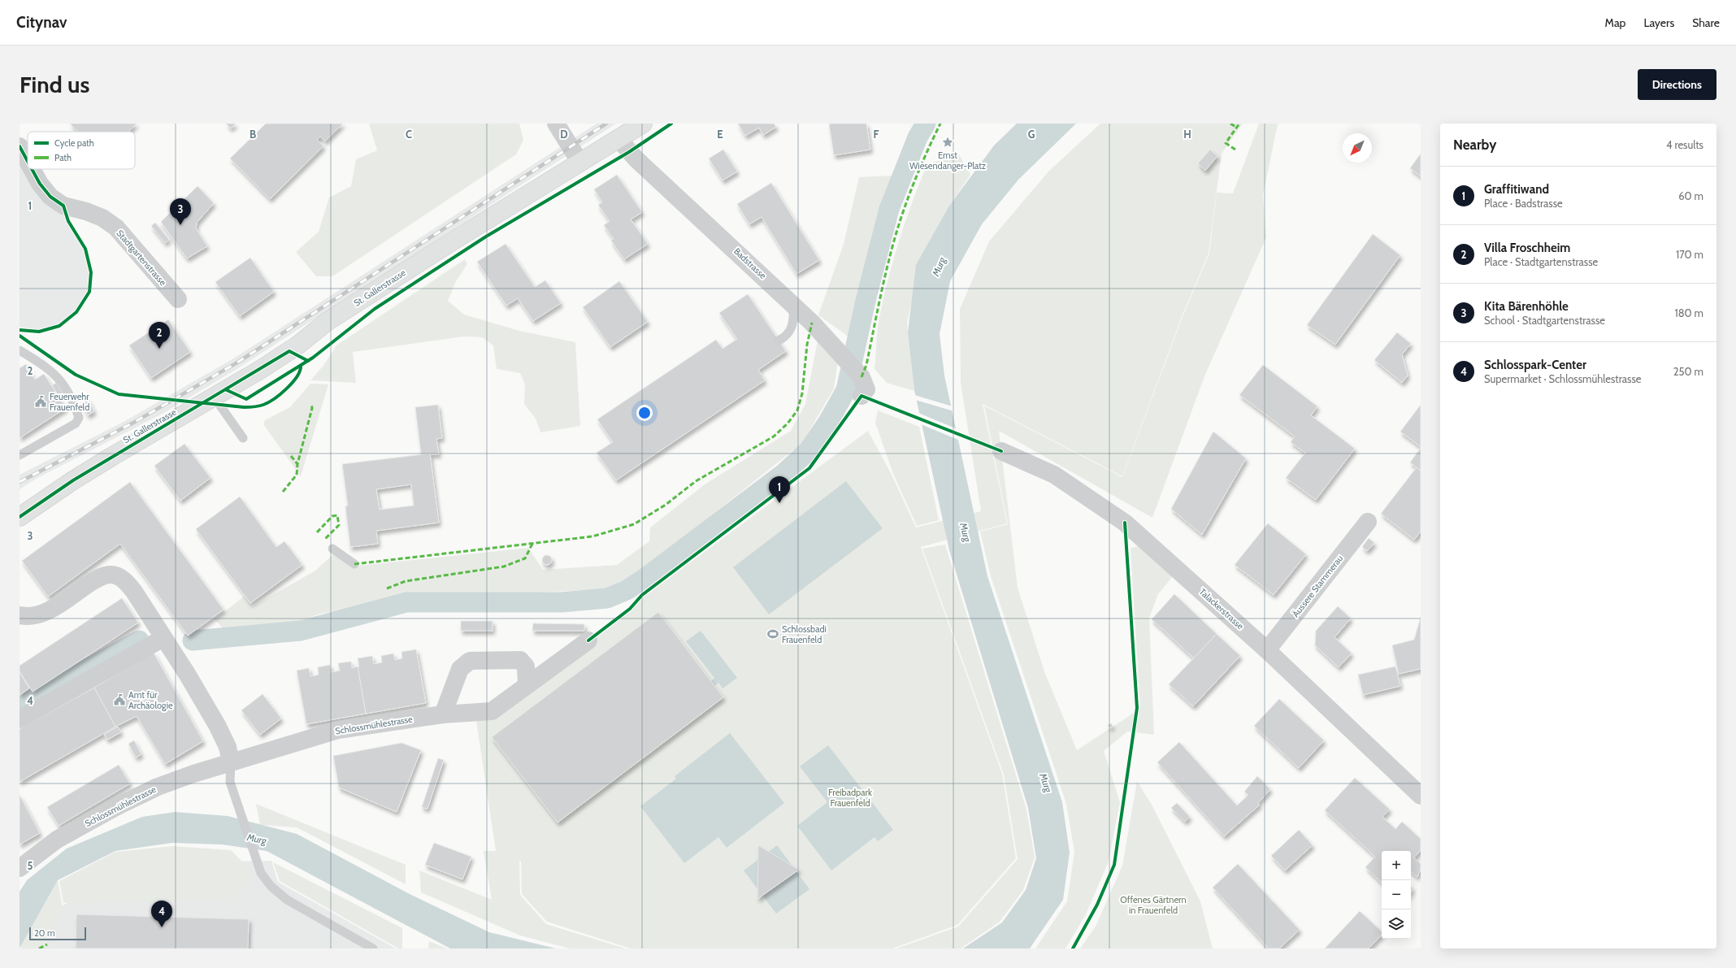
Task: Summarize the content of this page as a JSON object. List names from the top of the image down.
{
  "streets": {
    "main road": ["St. Gallerstrasse"],
    "street": [
      "Stadtgartenstrasse",
      "Badstrasse",
      "Äussere Stammerau",
      "Talackerstrasse",
      "Schlossmühlestrasse"
    ]
  },
  "crossings": [
    ["Badstrasse", "St. Gallerstrasse"],
    ["Äussere Stammerau", "Talackerstrasse"]
  ],
  "water": ["Murg"],
  "parks": ["Freibadpark Frauenfeld", "Offenes Gärtnern in Frauenfeld"],
  "places": {
    "place": ["Ernst Wiesendanger-Platz"],
    "public building": ["Feuerwehr Frauenfeld", "Amt für Archäologie"],
    "sports": ["Schlossbadi Frauenfeld"]
  },
  "legend": ["Cycle path", "Path"],
  "scale_bar": "20 m",
  "north": "bottom left",
  "page": {
    "header": "Citynav",
    "nav": ["Map", "Layers", "Share"],
    "buttons": "Directions",
    "title": "Find us",
    "heading": ["Nearby", "4 results"],
    "list": [
      {
        "mark": "1",
        "name": "Graffitiwand",
        "note": "Place · Badstrasse",
        "value": "60 m"
      },
      {
        "mark": "2",
        "name": "Villa Froschheim",
        "note": "Place · Stadtgartenstrasse",
        "value": "170 m"
      },
      {
        "mark": "3",
        "name": "Kita Bärenhöhle",
        "note": "School · Stadtgartenstrasse",
        "value": "180 m"
      },
      {
        "mark": "4",
        "name": "Schlosspark-Center",
        "note": "Supermarket · Schlossmühlestrasse",
        "value": "250 m"
      }
    ],
    "pins": [
      "3",
      "2",
      "1",
      "4"
    ],
    "map_buttons": ["+", "−"],
    "scale": "20 m"
  },
  "grid": {
    "columns": [
      "B",
      "C",
      "D",
      "E",
      "F",
      "G",
      "H"
    ],
    "rows": [
      "1",
      "2",
      "3",
      "4",
      "5"
    ]
  }
}
